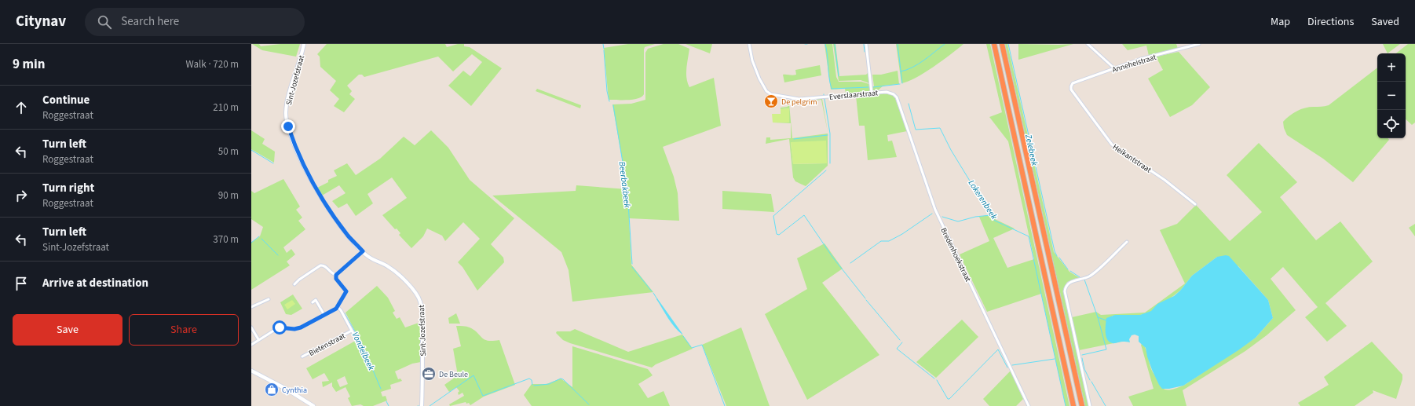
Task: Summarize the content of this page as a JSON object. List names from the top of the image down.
{
  "streets": {
    "street": [
      "Anneheistraat",
      "Sint-Jozefstraat",
      "Everslaarstraat",
      "Heikantstraat",
      "Bredenhoekstraat",
      "Bietenstraat"
    ]
  },
  "crossings": [
    ["Anneheistraat", "Heikantstraat"],
    ["Everslaarstraat", "Bredenhoekstraat"]
  ],
  "water": [
    "Zelebeek",
    "Beerbakbeek",
    "Lokerenbeek",
    "Vondelbeek"
  ],
  "places": {
    "bar": ["De pelgrim"],
    "office": ["De Beule"],
    "shop": ["Cynthia"]
  },
  "page": {
    "header": "Citynav",
    "search": "Search here",
    "nav": ["Map", "Directions", "Saved"],
    "heading": ["9 min", "Walk · 720 m"],
    "map_buttons": ["+", "−"],
    "list": [
      ["Continue", "Roggestraat", "210 m"],
      ["Turn left", "Roggestraat", "50 m"],
      ["Turn right", "Roggestraat", "90 m"],
      ["Turn left", "Sint-Jozefstraat", "370 m"],
      "Arrive at destination"
    ],
    "buttons": ["Save", "Share"]
  }
}
